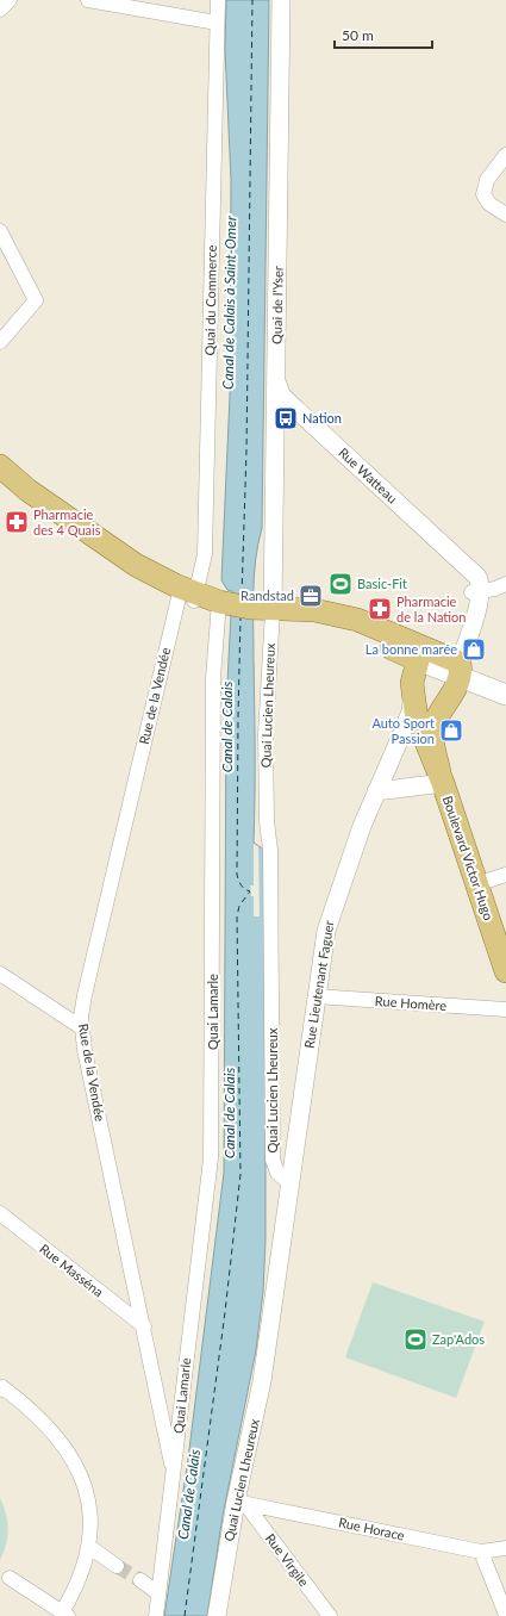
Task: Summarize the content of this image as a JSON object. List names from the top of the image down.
{
  "streets": {
    "main road": ["Boulevard Victor Hugo"],
    "street": [
      "Quai du Commerce",
      "Quai de l'Yser",
      "Rue Watteau",
      "Rue de la Vendée",
      "Quai Lucien Lheureux",
      "Rue Lieutenant Faguer",
      "Rue Homère",
      "Quai Lamarle",
      "Rue Masséna",
      "Rue Horace",
      "Rue Virgile"
    ]
  },
  "crossings": [
    ["Quai du Commerce", "Rue de la Vendée"],
    ["Quai de l'Yser", "Rue Watteau"],
    ["Quai de l'Yser", "Quai Lucien Lheureux"],
    ["Rue de la Vendée", "Quai Lamarle"],
    ["Rue de la Vendée", "Rue Masséna"],
    ["Quai Lucien Lheureux", "Rue Lieutenant Faguer"],
    ["Quai Lucien Lheureux", "Rue Horace"],
    ["Quai Lucien Lheureux", "Rue Virgile"],
    ["Boulevard Victor Hugo", "Rue Lieutenant Faguer"],
    ["Rue Lieutenant Faguer", "Rue Homère"],
    ["Rue Horace", "Rue Virgile"]
  ],
  "water": ["Canal de Calais à Saint-Omer", "Canal de Calais"],
  "places": {
    "bus stop": ["Nation"],
    "pharmacy": ["Pharmacie des 4 Quais", "Pharmacie de la Nation"],
    "sports": ["Basic-Fit", "Zap'Ados"],
    "office": ["Randstad"],
    "shop": ["La bonne marée", "Auto Sport Passion"]
  },
  "scale_bar": "50 m"
}
